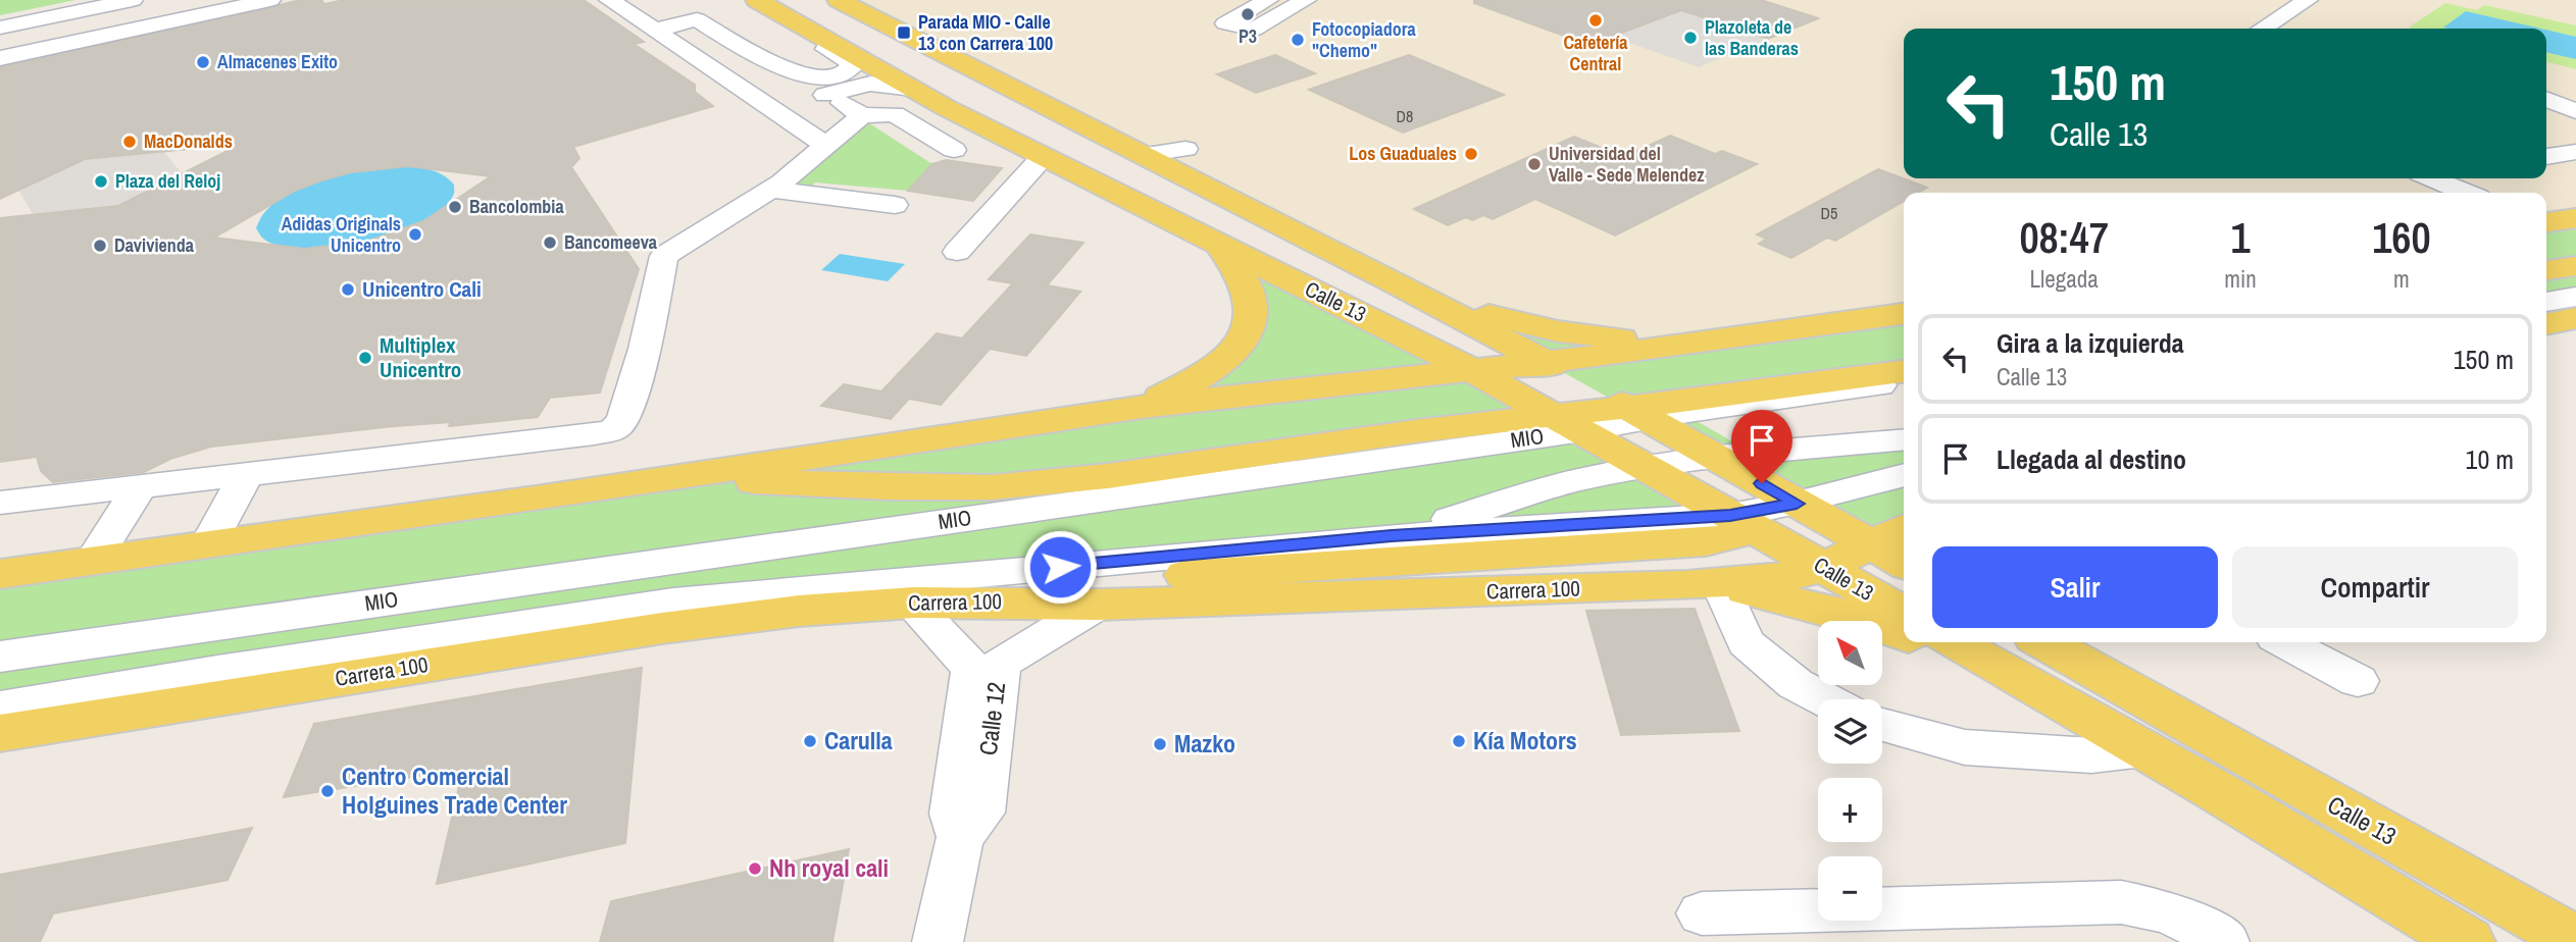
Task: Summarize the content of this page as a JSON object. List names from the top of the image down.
{
  "streets": {
    "main road": ["Calle 13", "Carrera 100"],
    "street": ["MIO", "Calle 12"]
  },
  "crossings": [
    ["Calle 13", "MIO"],
    ["Calle 13", "Carrera 100"],
    ["Carrera 100", "Calle 12"]
  ],
  "places": {
    "other": [
      "P3",
      "Cafetería Central",
      "Plazoleta de las Banderas",
      "Fotocopiadora \"Chemo\"",
      "Almacenes Exito",
      "MacDonalds",
      "Los Guaduales",
      "Universidad del Valle - Sede Melendez",
      "Plaza del Reloj",
      "Bancolombia",
      "Adidas Originals Unicentro",
      "Bancomeeva",
      "Davivienda",
      "Unicentro Cali",
      "Multiplex Unicentro",
      "Carulla",
      "Kía Motors",
      "Mazko",
      "Centro Comercial Holguines Trade Center",
      "Nh royal cali"
    ],
    "transit": ["Parada MIO - Calle 13 con Carrera 100"]
  },
  "house_numbers": ["D8", "D5"],
  "north": "top left",
  "page": {
    "turn": ["150 m", "Calle 13"],
    "eta": [
      "08:47",
      "Llegada",
      "1",
      "min",
      "160",
      "m"
    ],
    "list": [
      {
        "name": "Gira a la izquierda",
        "note": "Calle 13",
        "value": "150 m"
      },
      {
        "name": "Llegada al destino",
        "value": "10 m"
      }
    ],
    "buttons": ["Salir", "Compartir"],
    "map_buttons": ["+", "−"]
  }
}
